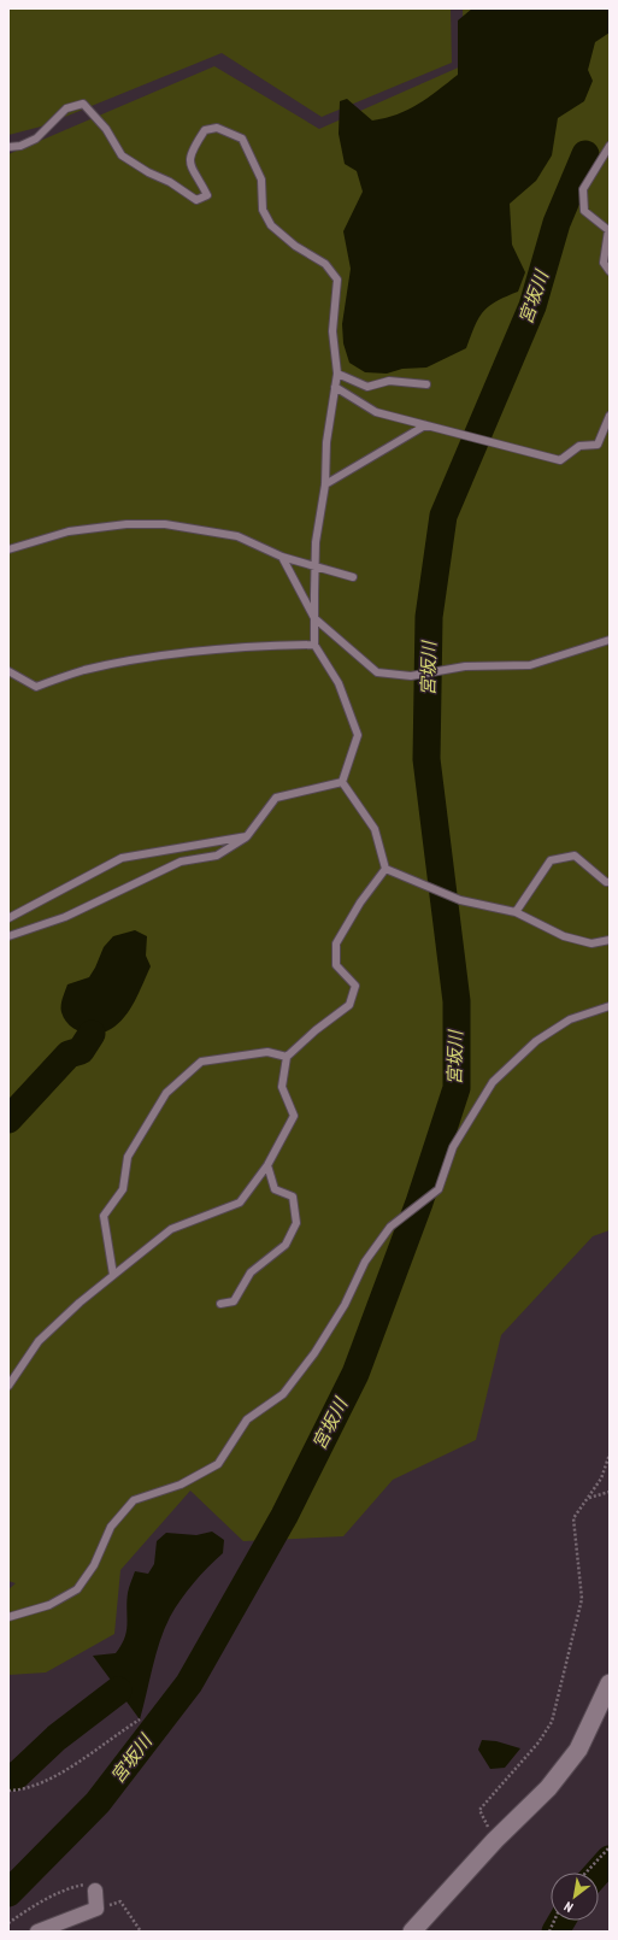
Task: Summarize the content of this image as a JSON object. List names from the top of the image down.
{
  "water": ["宮坂川"],
  "north": "bottom left"
}
